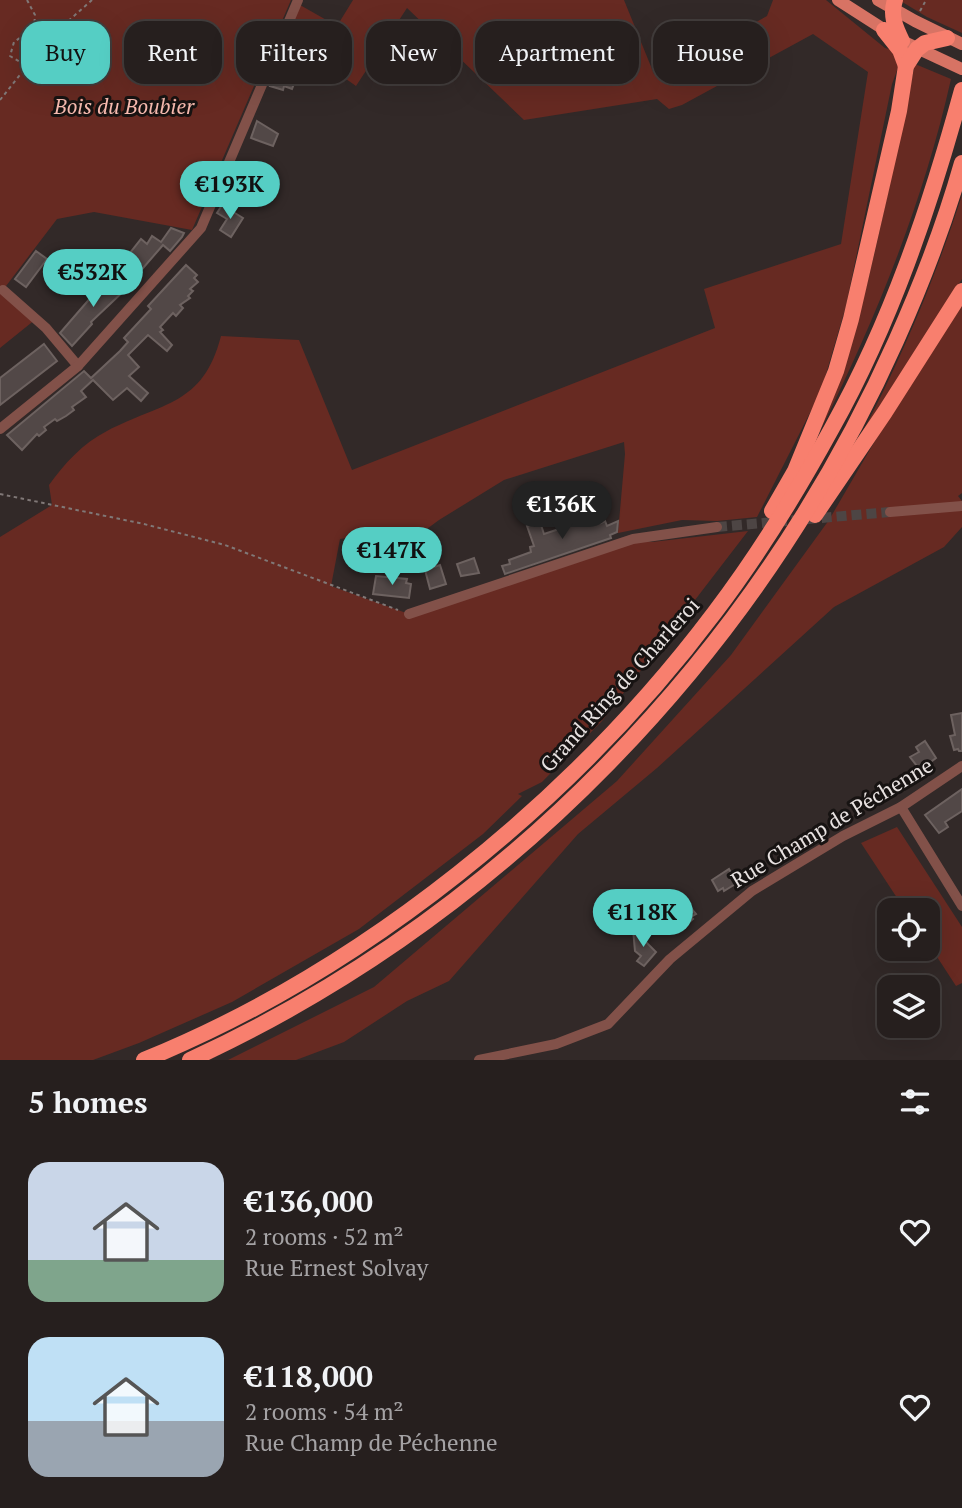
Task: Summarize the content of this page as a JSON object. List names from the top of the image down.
{
  "streets": {
    "highway": ["Grand Ring de Charleroi"],
    "street": ["Rue Champ de Péchenne"]
  },
  "parks": ["Bois du Boubier"],
  "page": {
    "chip": [
      "Buy",
      "Rent",
      "Filters",
      "New",
      "Apartment",
      "House"
    ],
    "price": [
      "€193K",
      "€532K",
      "€136K",
      "€147K",
      "€118K"
    ],
    "heading": "5 homes",
    "list": [
      {
        "name": "€136,000",
        "note": "2 rooms · 52 m² · Rue Ernest Solvay"
      },
      {
        "name": "€118,000",
        "note": "2 rooms · 54 m² · Rue Champ de Péchenne"
      }
    ]
  }
}
